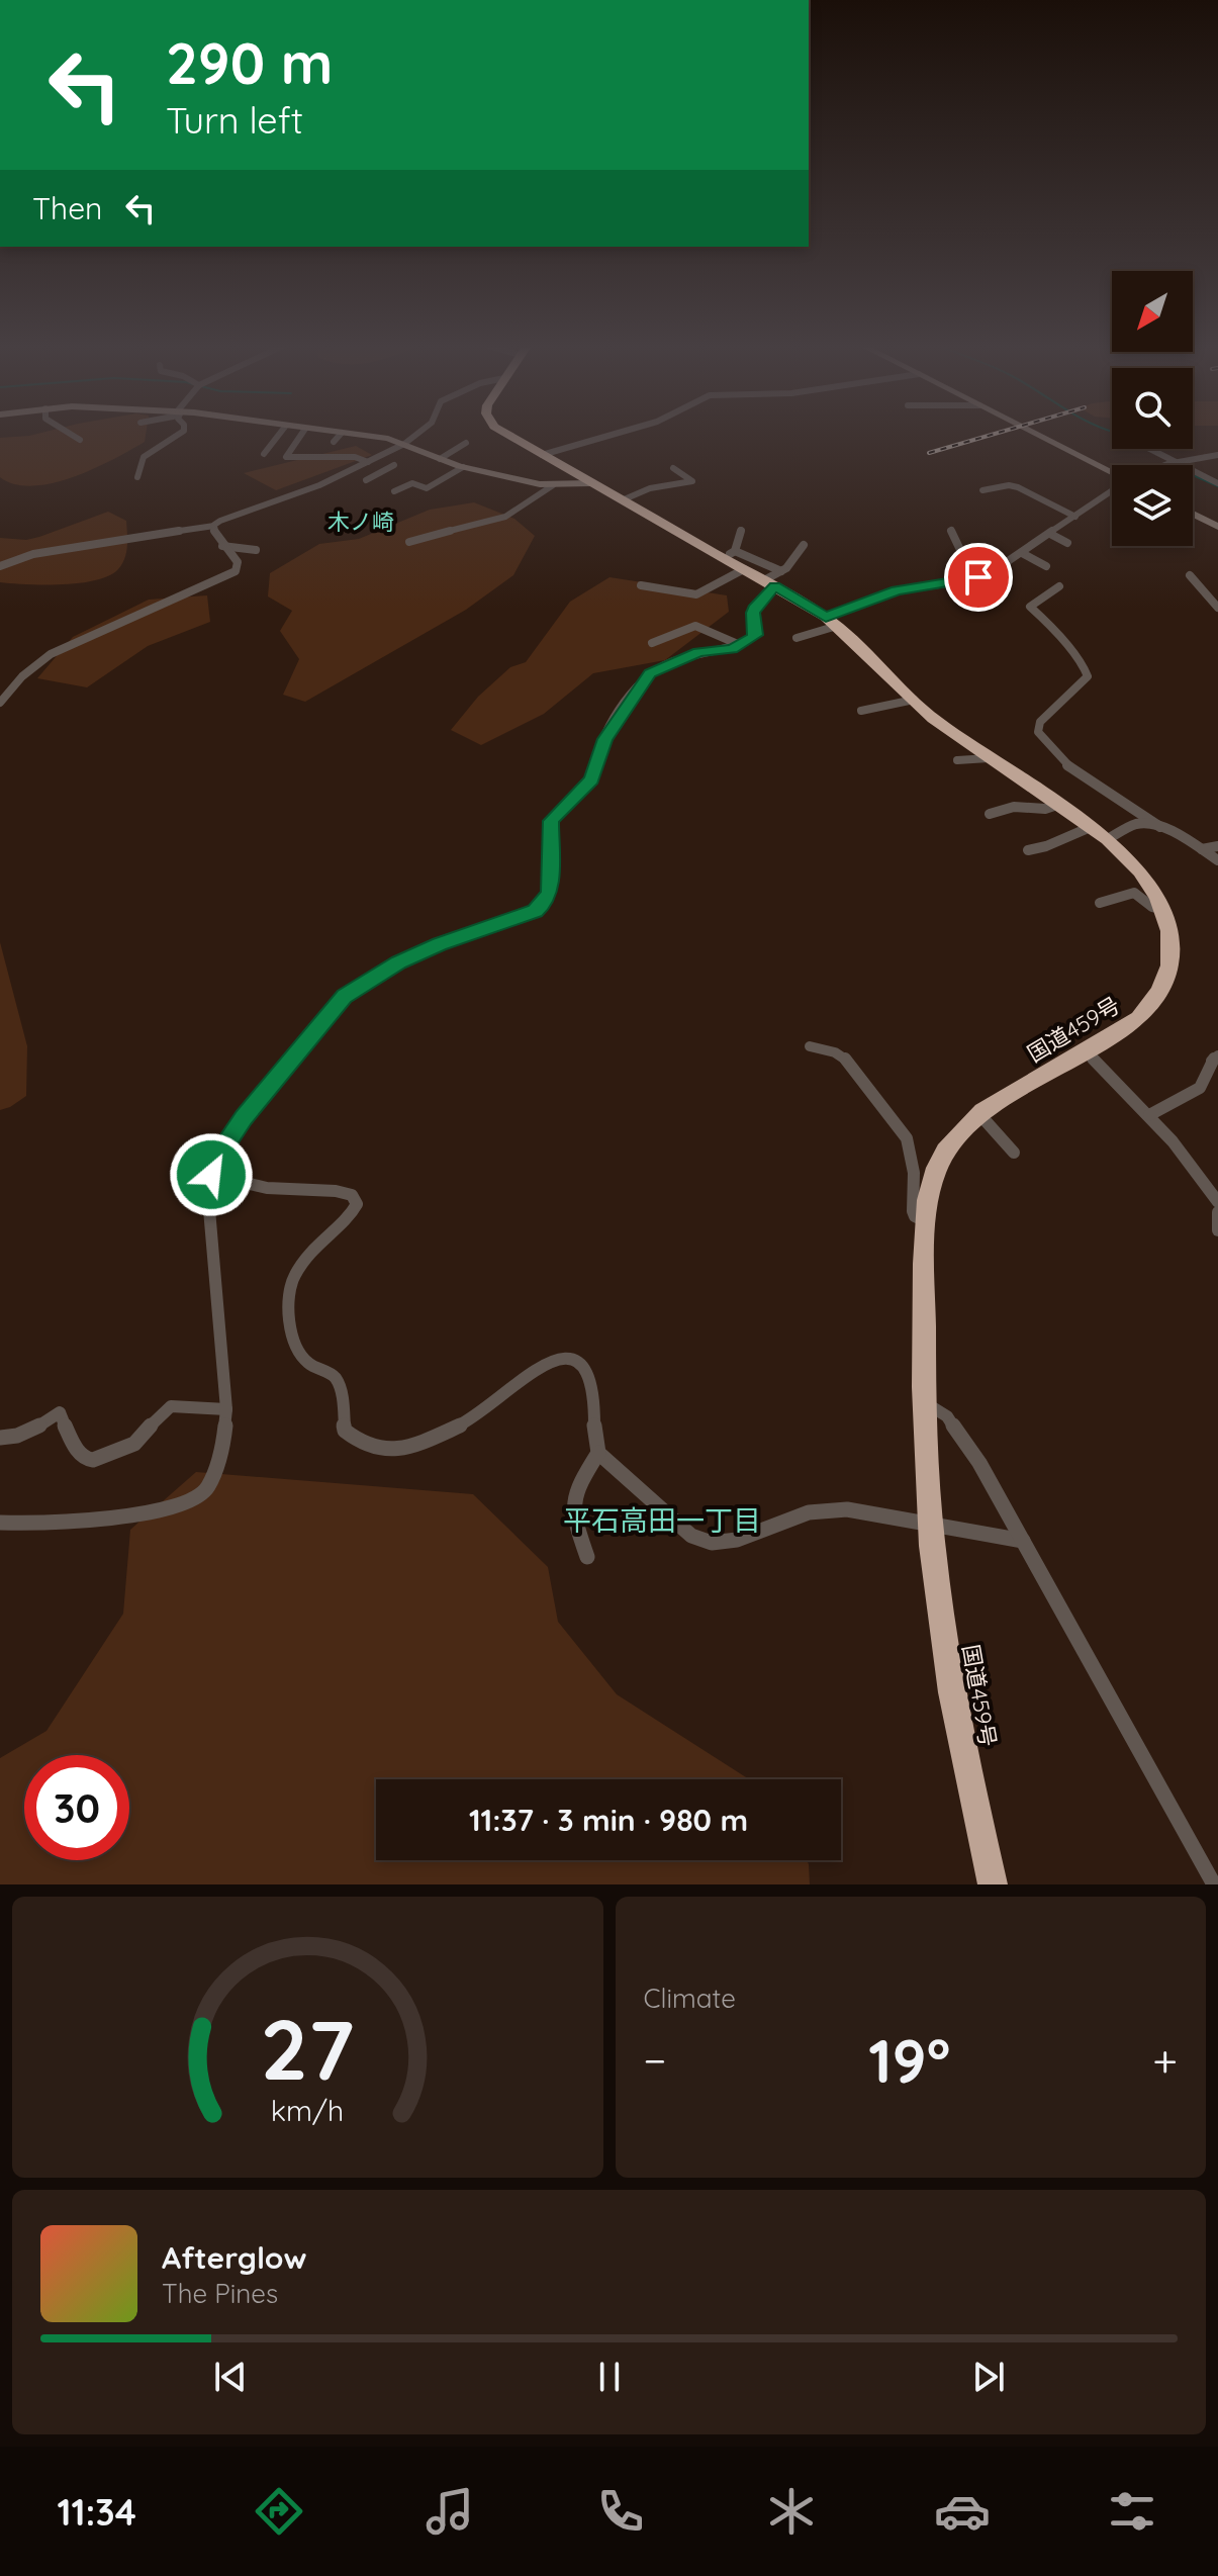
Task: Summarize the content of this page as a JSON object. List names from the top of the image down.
{
  "streets": {
    "highway": ["国道459号"]
  },
  "districts": ["木ノ崎", "平石高田一丁目"],
  "north": "bottom left",
  "page": {
    "turn": ["290 m", "Turn left"],
    "then": "Then",
    "limit": "30",
    "trip": "11:37 · 3 min · 980 m",
    "tile": "Climate",
    "heat": ["−", "19°", "+"],
    "song": ["Afterglow", "The Pines"],
    "tabs": "11:34",
    "gauge": ["27", "km/h"]
  }
}
